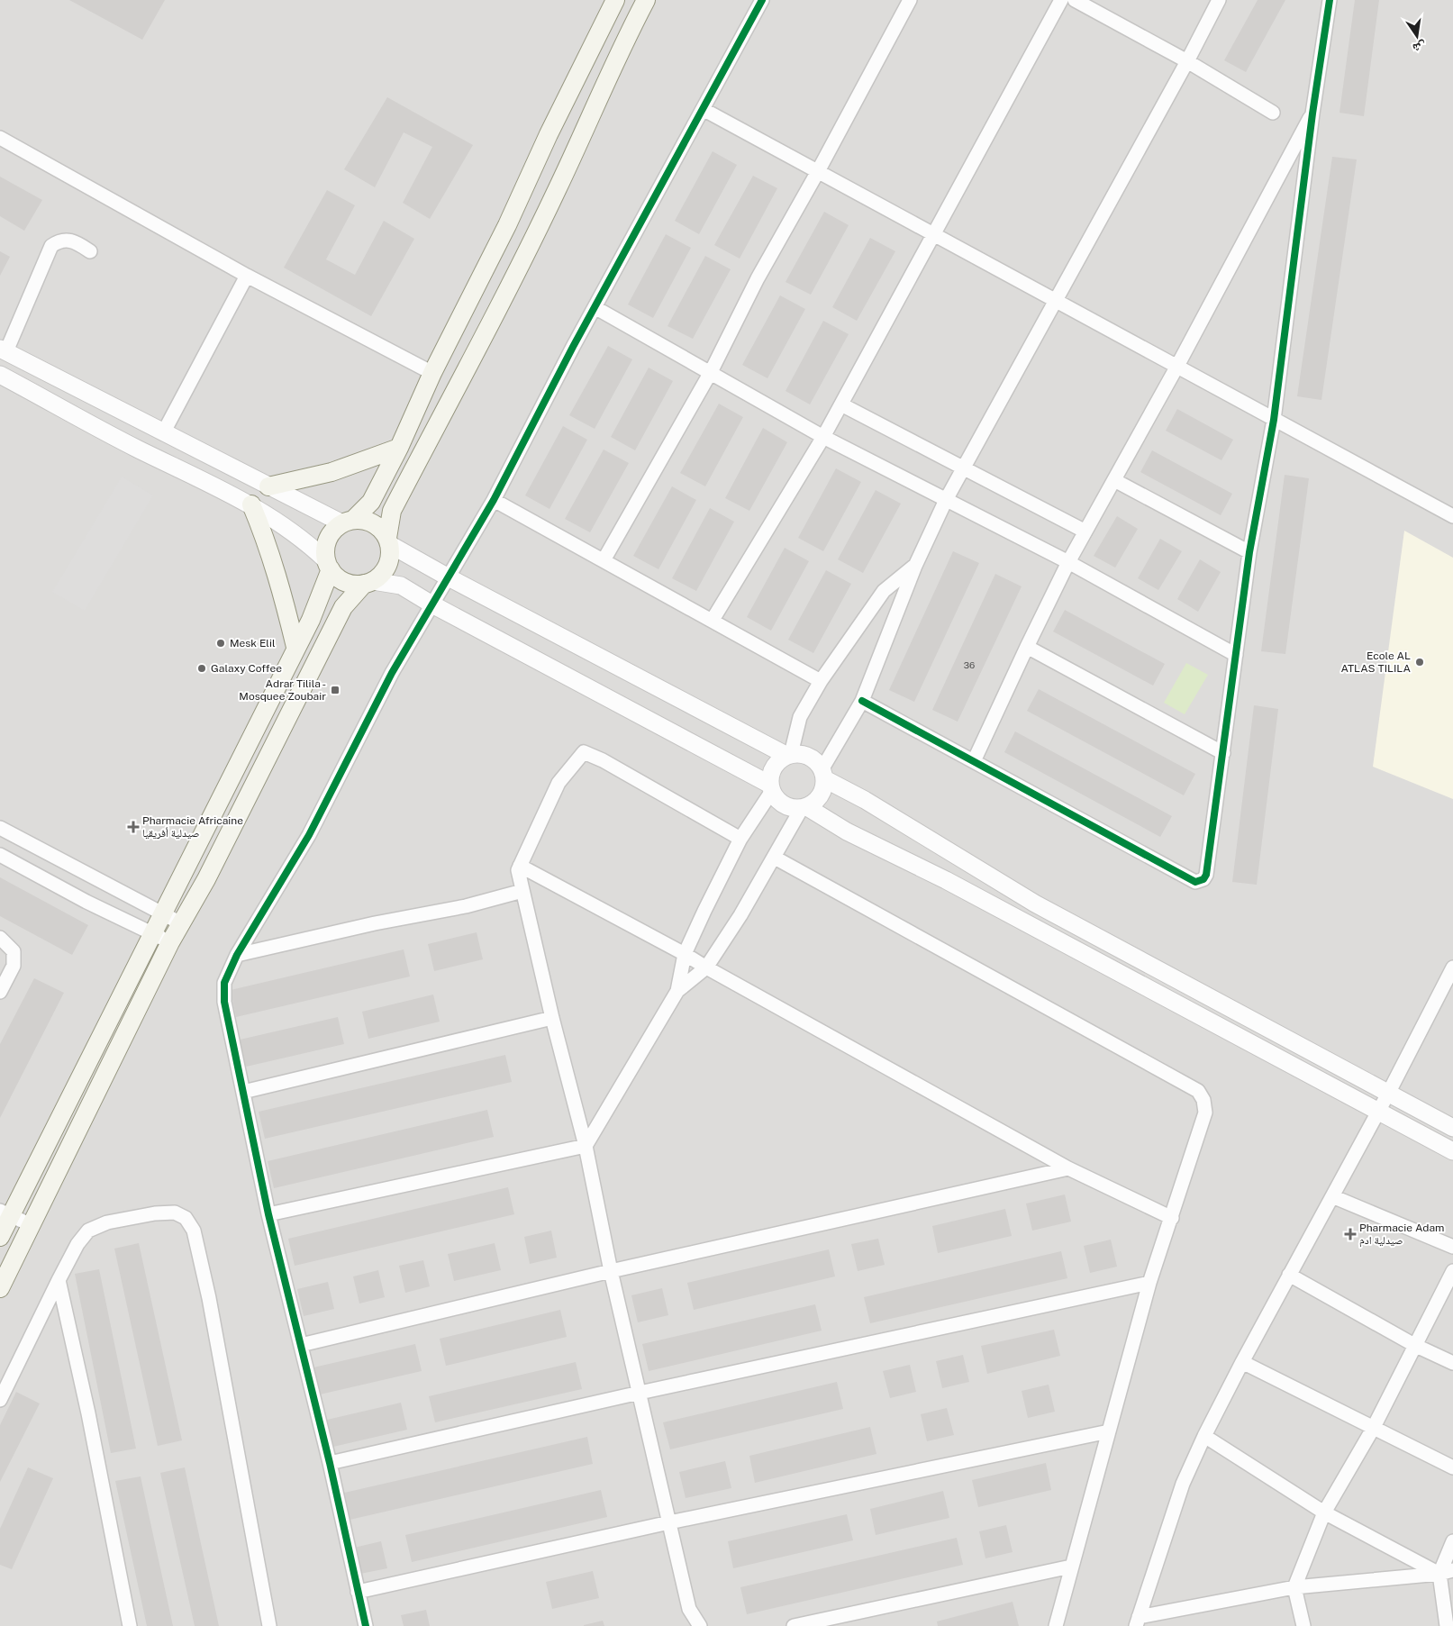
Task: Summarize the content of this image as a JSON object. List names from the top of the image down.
{
  "places": {
    "other": ["Mesk Elil", "Ecole AL ATLAS TILILA", "Galaxy Coffee"],
    "transit": ["Adrar Tilila - Mosquee Zoubair"],
    "health": ["Pharmacie Africaine صيدلية أفريقيا", "Pharmacie Adam صيدلية ادم"]
  },
  "house_numbers": ["36"],
  "north": "bottom"
}
